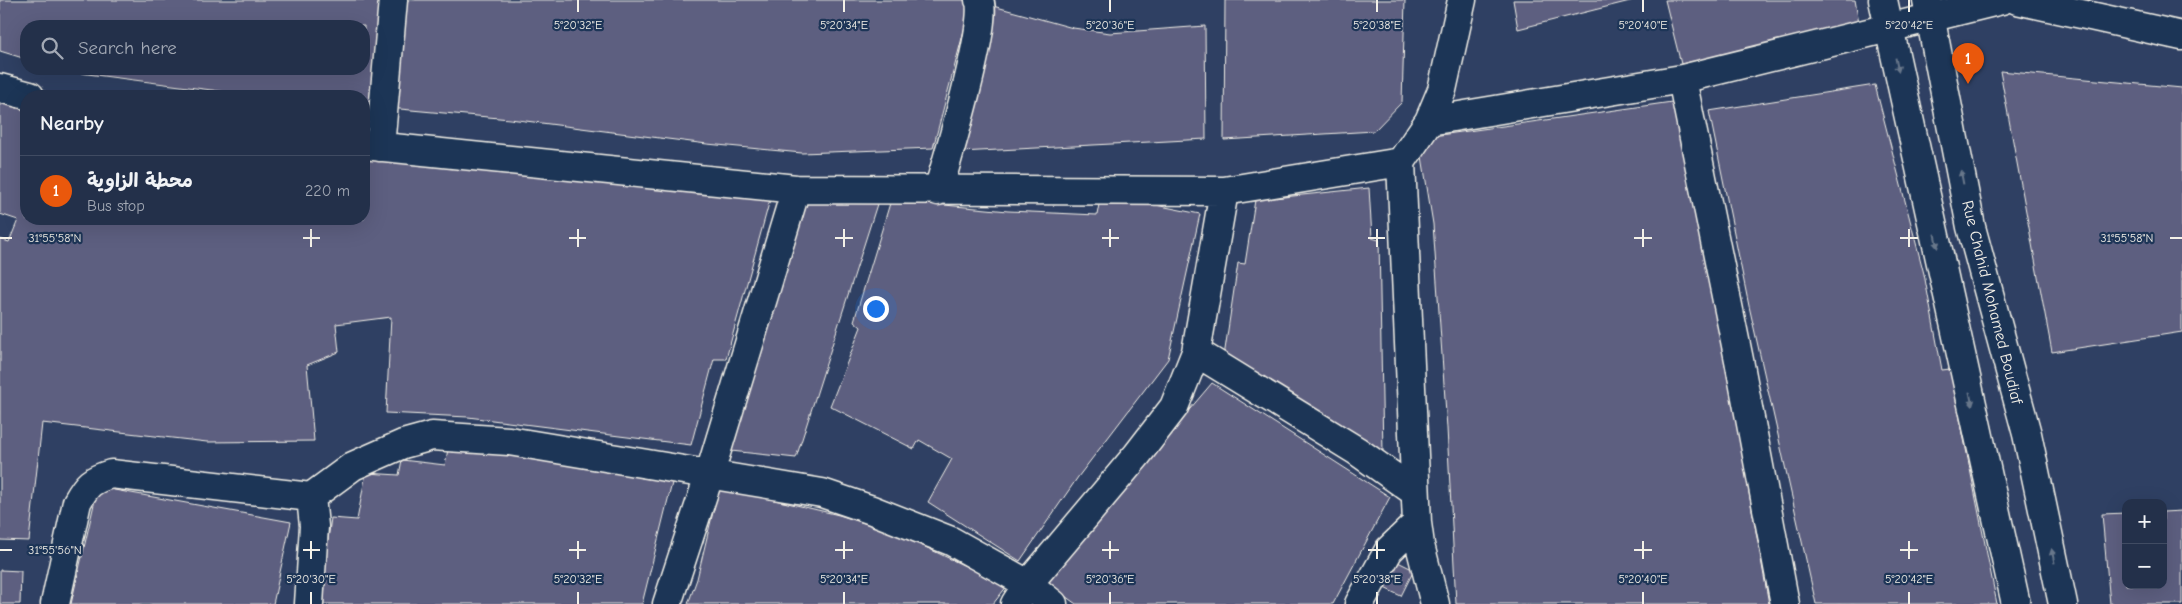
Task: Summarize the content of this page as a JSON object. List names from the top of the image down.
{
  "streets": {
    "street": ["Rue Chahid Mohamed Boudiaf"]
  },
  "page": {
    "search": "Search here",
    "pins": "1",
    "heading": "Nearby",
    "list": [
      {
        "mark": "1",
        "name": "محطة الزاوية",
        "note": "Bus stop",
        "value": "220 m"
      }
    ],
    "map_buttons": ["+", "−"]
  },
  "coordinates": [
    "5°20'32\"E",
    "5°20'34\"E",
    "5°20'36\"E",
    "5°20'38\"E",
    "5°20'40\"E",
    "5°20'42\"E",
    "31°55'58\"N",
    "31°55'56\"N",
    "5°20'30\"E"
  ]
}
